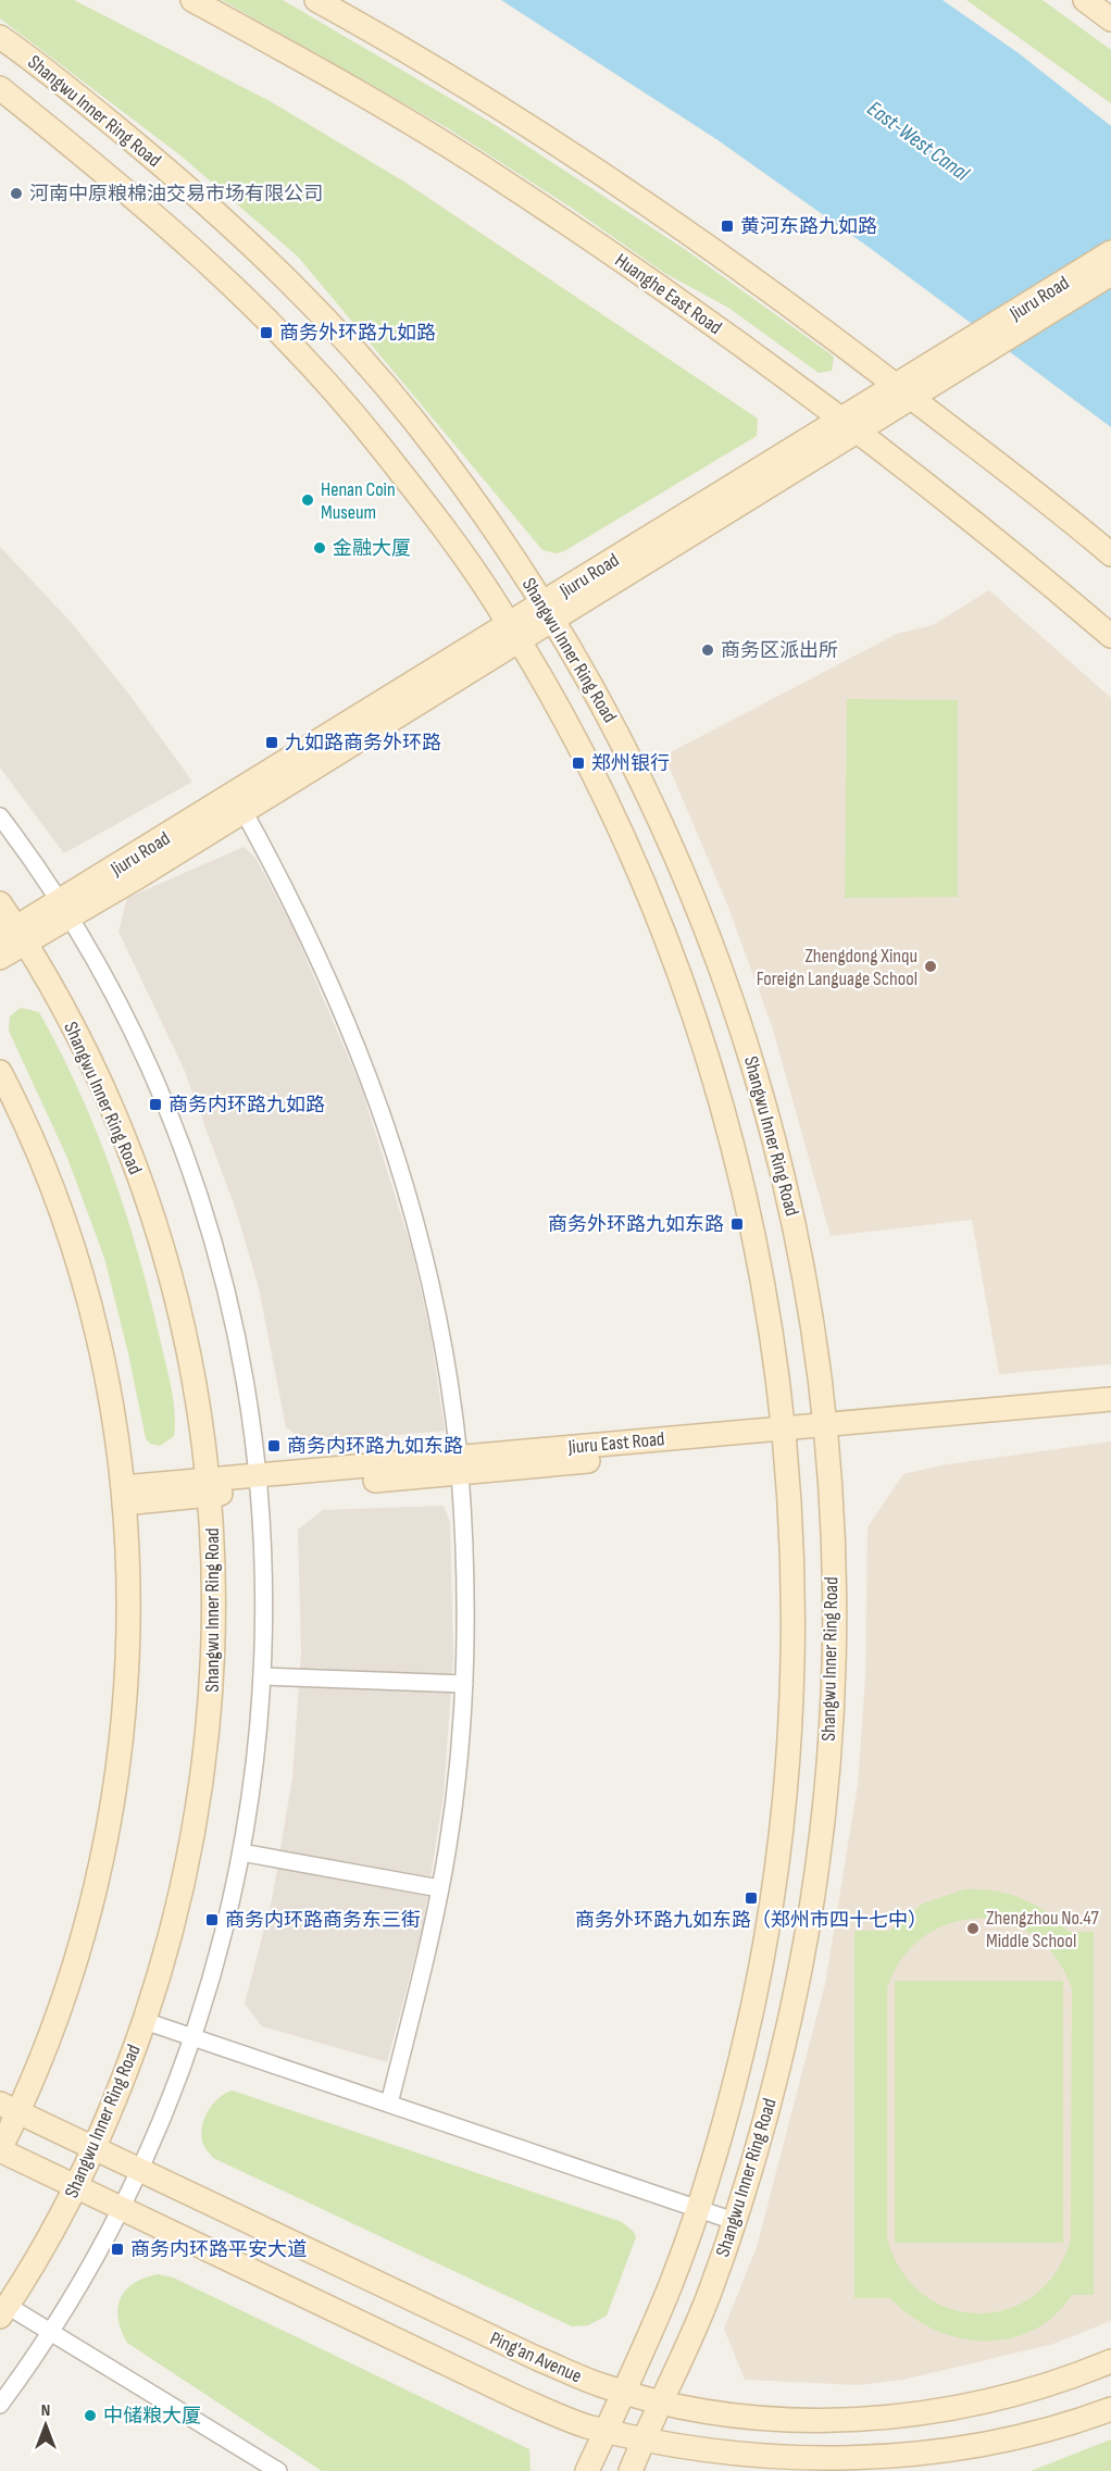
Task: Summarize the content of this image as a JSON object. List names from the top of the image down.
{
  "streets": {
    "street": [
      "Shangwu Inner Ring Road",
      "Huanghe East Road",
      "Jiuru Road",
      "Jiuru East Road",
      "Ping'an Avenue"
    ]
  },
  "crossings": [
    ["Shangwu Inner Ring Road", "Jiuru Road"],
    ["Shangwu Inner Ring Road", "Jiuru East Road"],
    ["Shangwu Inner Ring Road", "Ping'an Avenue"],
    ["Huanghe East Road", "Jiuru Road"]
  ],
  "water": ["East-West Canal"],
  "places": {
    "other": [
      "河南中原粮棉油交易市场有限公司",
      "Henan Coin Museum",
      "金融大厦",
      "商务区派出所",
      "Zhengdong Xinqu Foreign Language School",
      "Zhengzhou No.47 Middle School",
      "中储粮大厦"
    ],
    "transit": [
      "黄河东路九如路",
      "商务外环路九如路",
      "九如路商务外环路",
      "郑州银行",
      "商务内环路九如路",
      "商务外环路九如东路",
      "商务内环路九如东路",
      "商务外环路九如东路（郑州市四十七中）",
      "商务内环路商务东三街",
      "商务内环路平安大道"
    ]
  },
  "north": "top"
}
